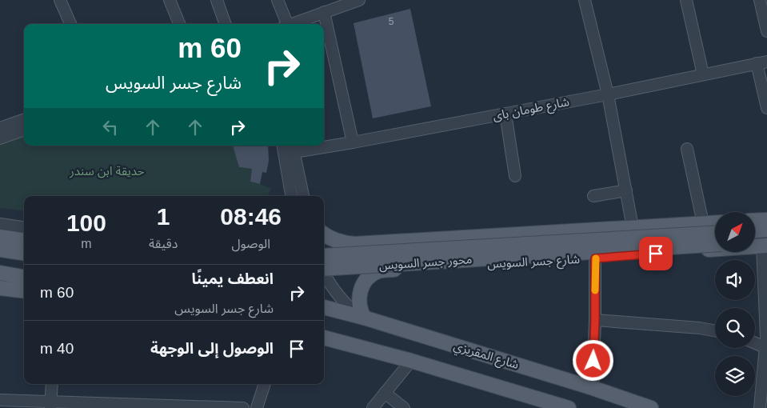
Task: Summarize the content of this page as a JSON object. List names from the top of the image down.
{
  "streets": {
    "main road": ["شارع جسر السويس", "محور جسر السويس", "شارع المقريزي"],
    "street": ["شارع طومان باى"]
  },
  "parks": ["حديقة ابن سندر"],
  "house_numbers": ["5"],
  "north": "top right",
  "page": {
    "turn": ["60 m", "شارع جسر السويس"],
    "eta": [
      "08:46",
      "الوصول",
      "1",
      "دقيقة",
      "100",
      "m"
    ],
    "list": [
      {
        "name": "انعطف يمينًا",
        "note": "شارع جسر السويس",
        "value": "60 m"
      },
      {
        "name": "الوصول إلى الوجهة",
        "value": "40 m"
      }
    ]
  }
}
